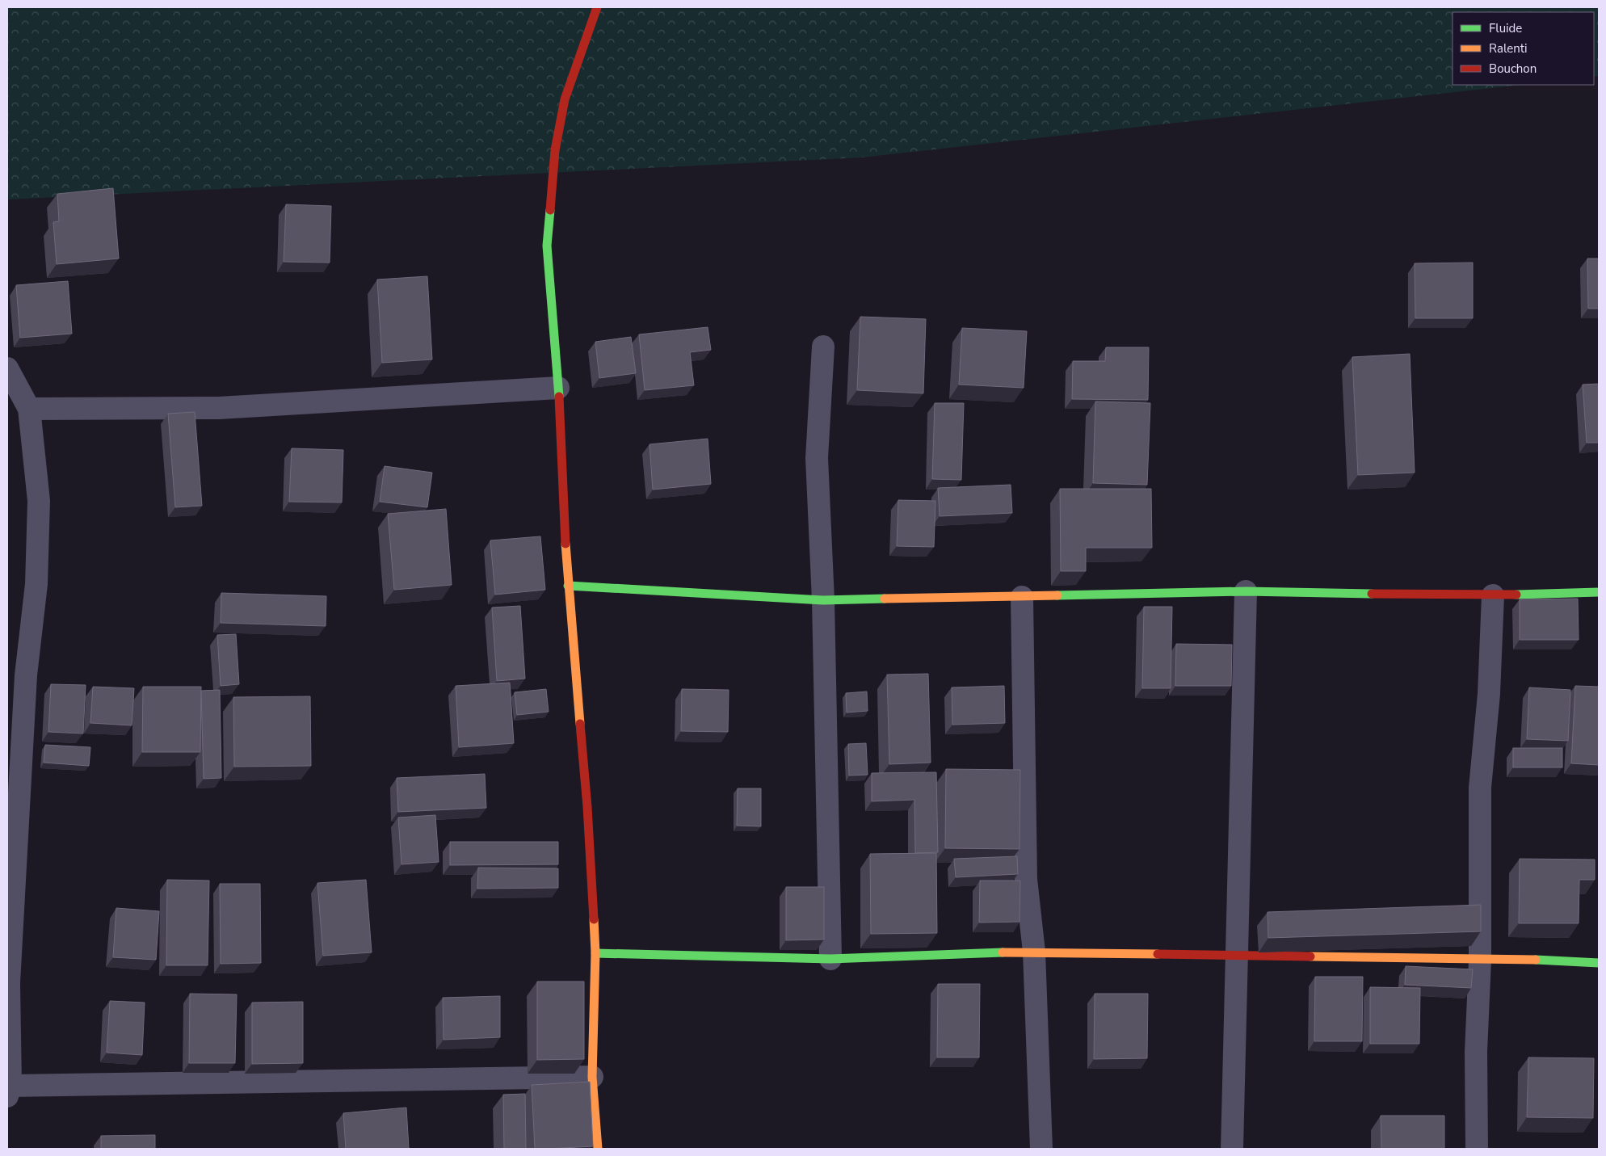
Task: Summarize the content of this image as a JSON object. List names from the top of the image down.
{
  "legend": ["Fluide", "Ralenti", "Bouchon"]
}
